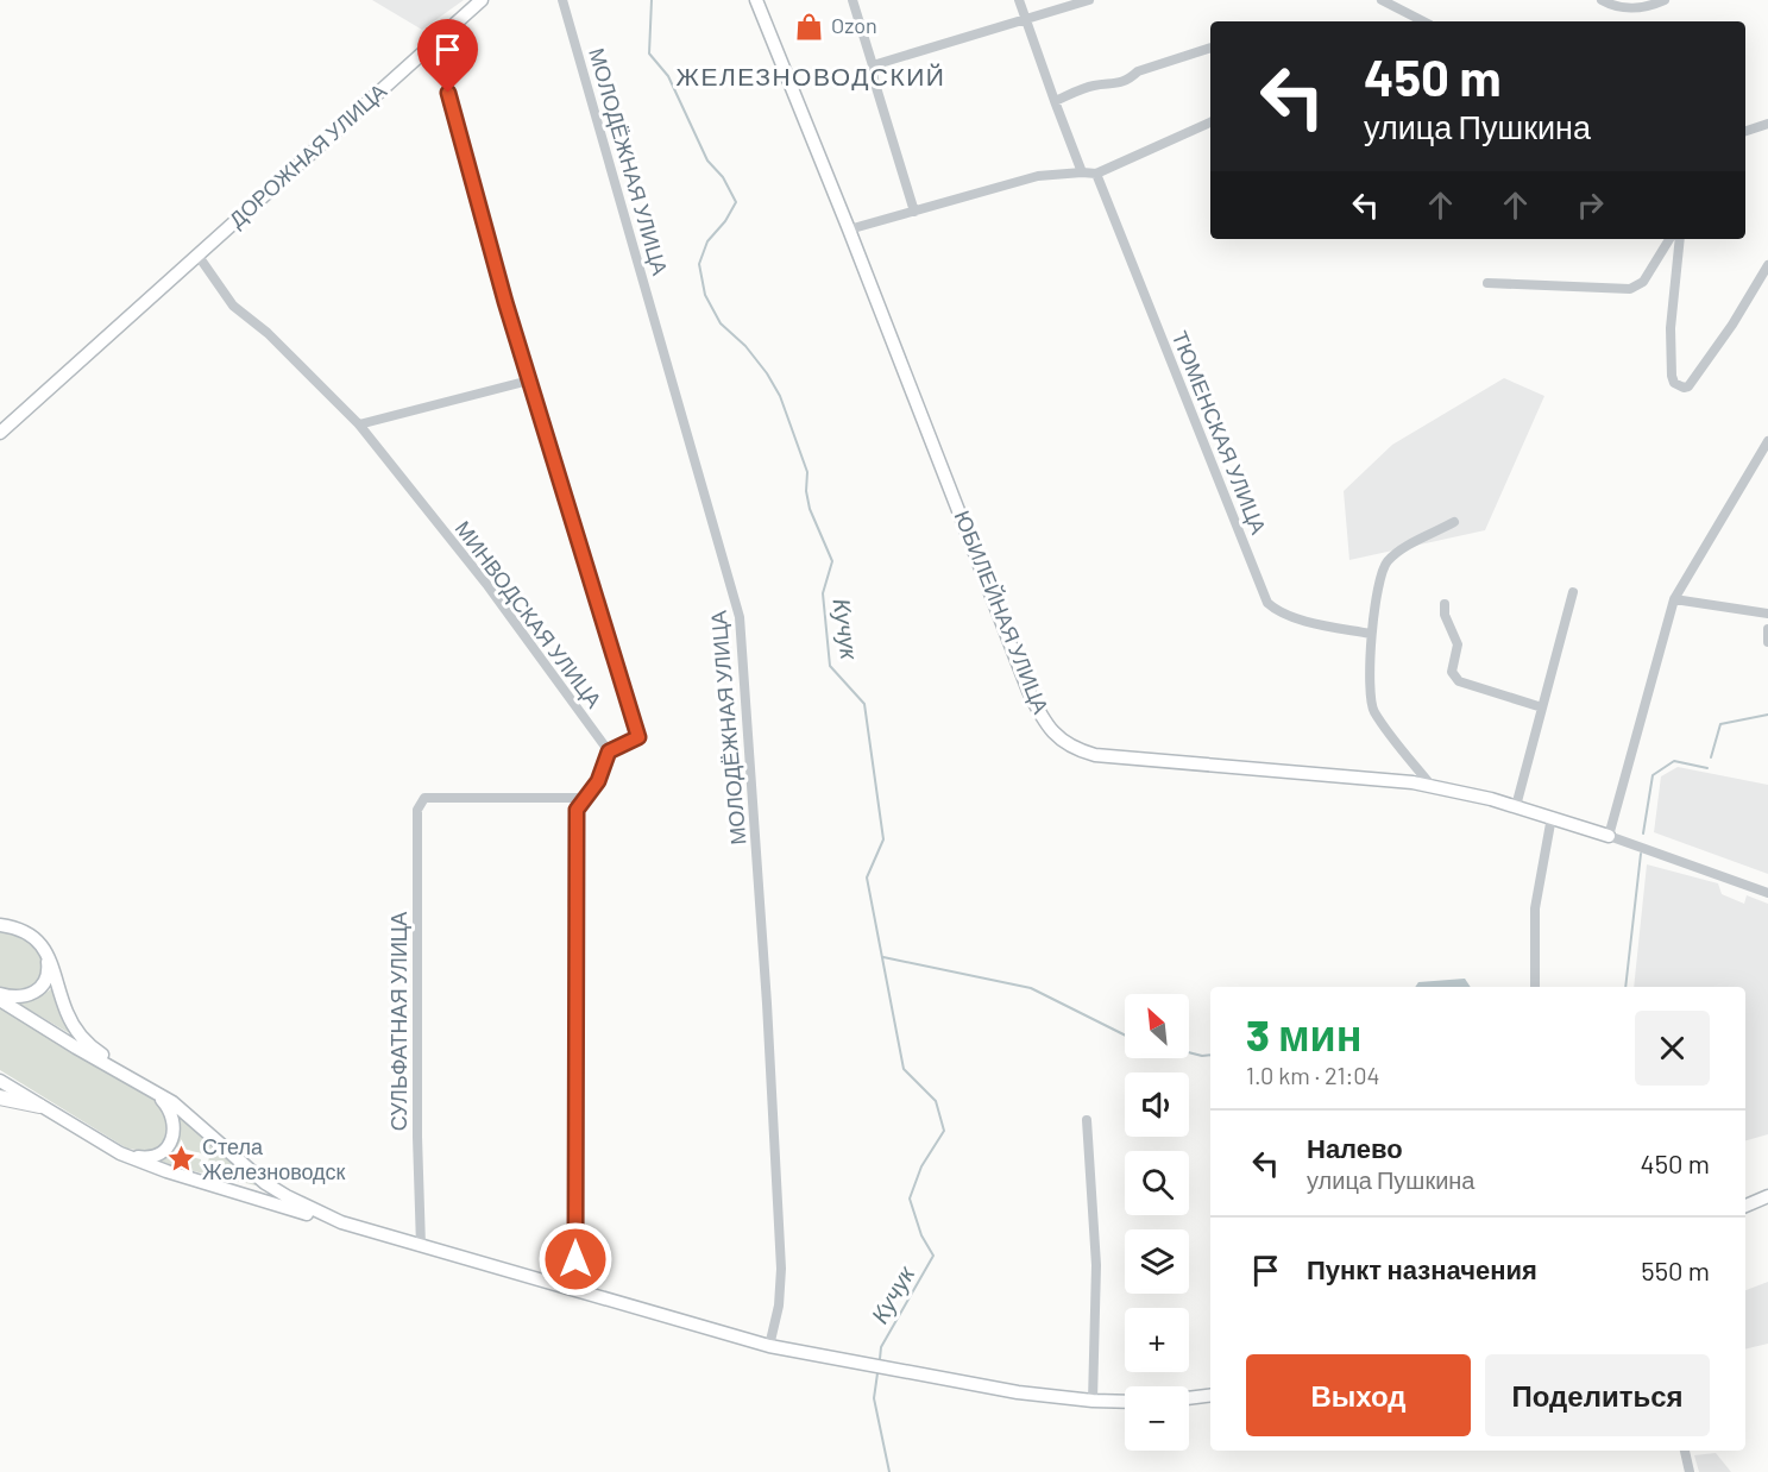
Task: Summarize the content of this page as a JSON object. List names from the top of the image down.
{
  "streets": {
    "street": [
      "ДОРОЖНАЯ УЛИЦА",
      "МОЛОДЁЖНАЯ УЛИЦА",
      "ТЮМЕНСКАЯ УЛИЦА",
      "ЮБИЛЕЙНАЯ УЛИЦА",
      "МИНВОДСКАЯ УЛИЦА",
      "СУЛЬФАТНАЯ УЛИЦА"
    ]
  },
  "crossings": [
    ["ДОРОЖНАЯ УЛИЦА", "МИНВОДСКАЯ УЛИЦА"]
  ],
  "districts": ["ЖЕЛЕЗНОВОДСКИЙ"],
  "water": ["Кучук"],
  "places": {
    "shop": ["Ozon"],
    "place": ["Стела Железноводск"]
  },
  "north": "top left",
  "page": {
    "turn": ["450 m", "улица Пушкина"],
    "heading": ["3 мин", "1.0 km · 21:04"],
    "map_buttons": ["+", "−"],
    "list": [
      {
        "name": "Налево",
        "note": "улица Пушкина",
        "value": "450 m"
      },
      {
        "name": "Пункт назначения",
        "value": "550 m"
      }
    ],
    "buttons": ["Выход", "Поделиться"]
  }
}
